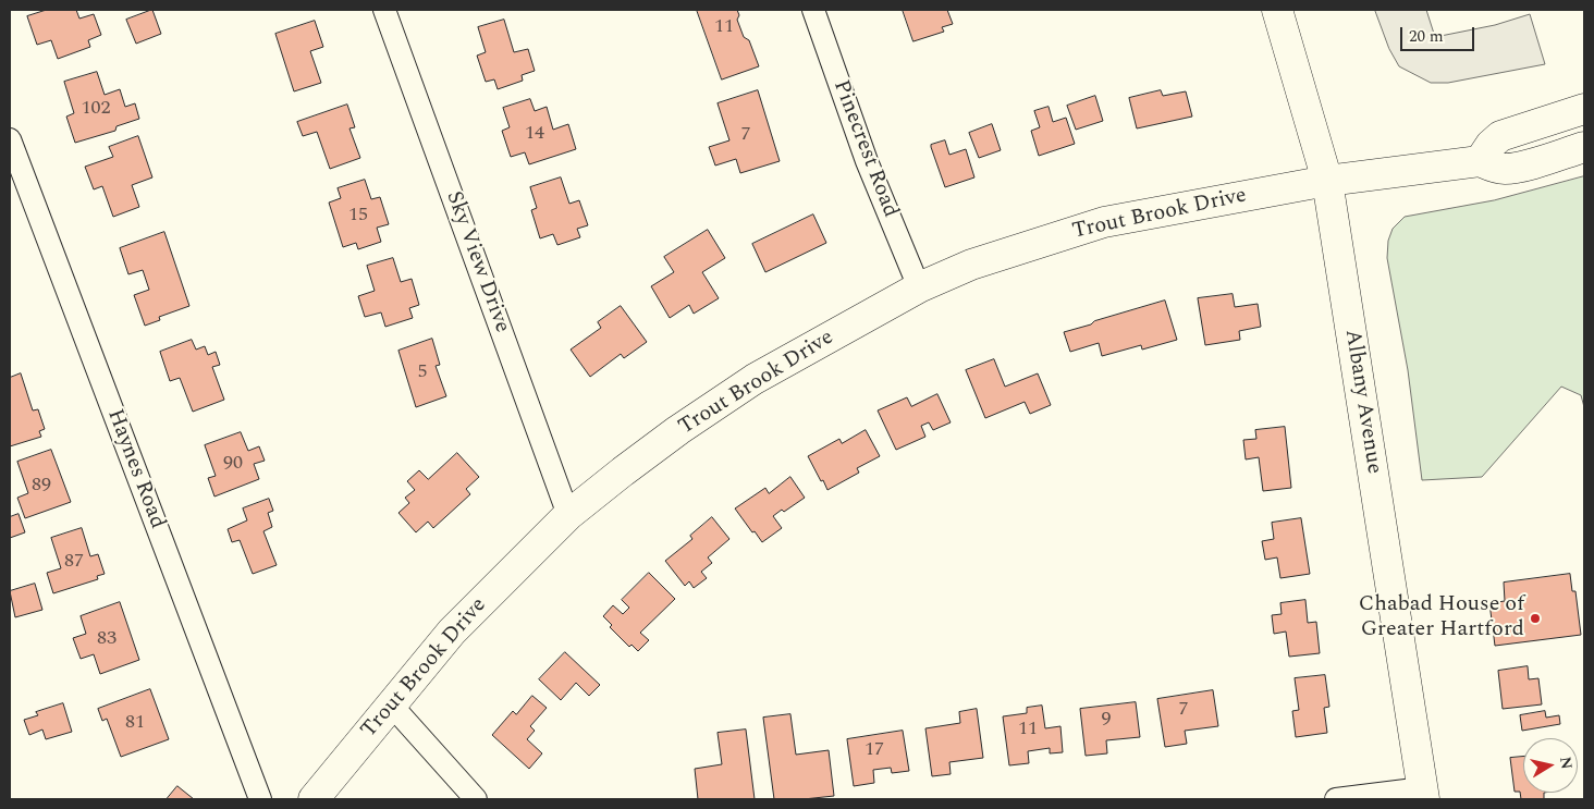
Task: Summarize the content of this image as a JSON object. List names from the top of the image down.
{
  "streets": {
    "main road": ["Trout Brook Drive", "Albany Avenue"],
    "street": ["Pinecrest Road", "Sky View Drive", "Haynes Road"]
  },
  "crossings": [
    ["Pinecrest Road", "Trout Brook Drive"],
    ["Trout Brook Drive", "Sky View Drive"],
    ["Trout Brook Drive", "Albany Avenue"]
  ],
  "places": ["Chabad House of Greater Hartford"],
  "house_numbers": [
    "11",
    "102",
    "14",
    "7",
    "15",
    "5",
    "90",
    "89",
    "87",
    "83",
    "7",
    "9",
    "81",
    "11",
    "17"
  ],
  "scale_bar": "20 m",
  "north": "right"
}
